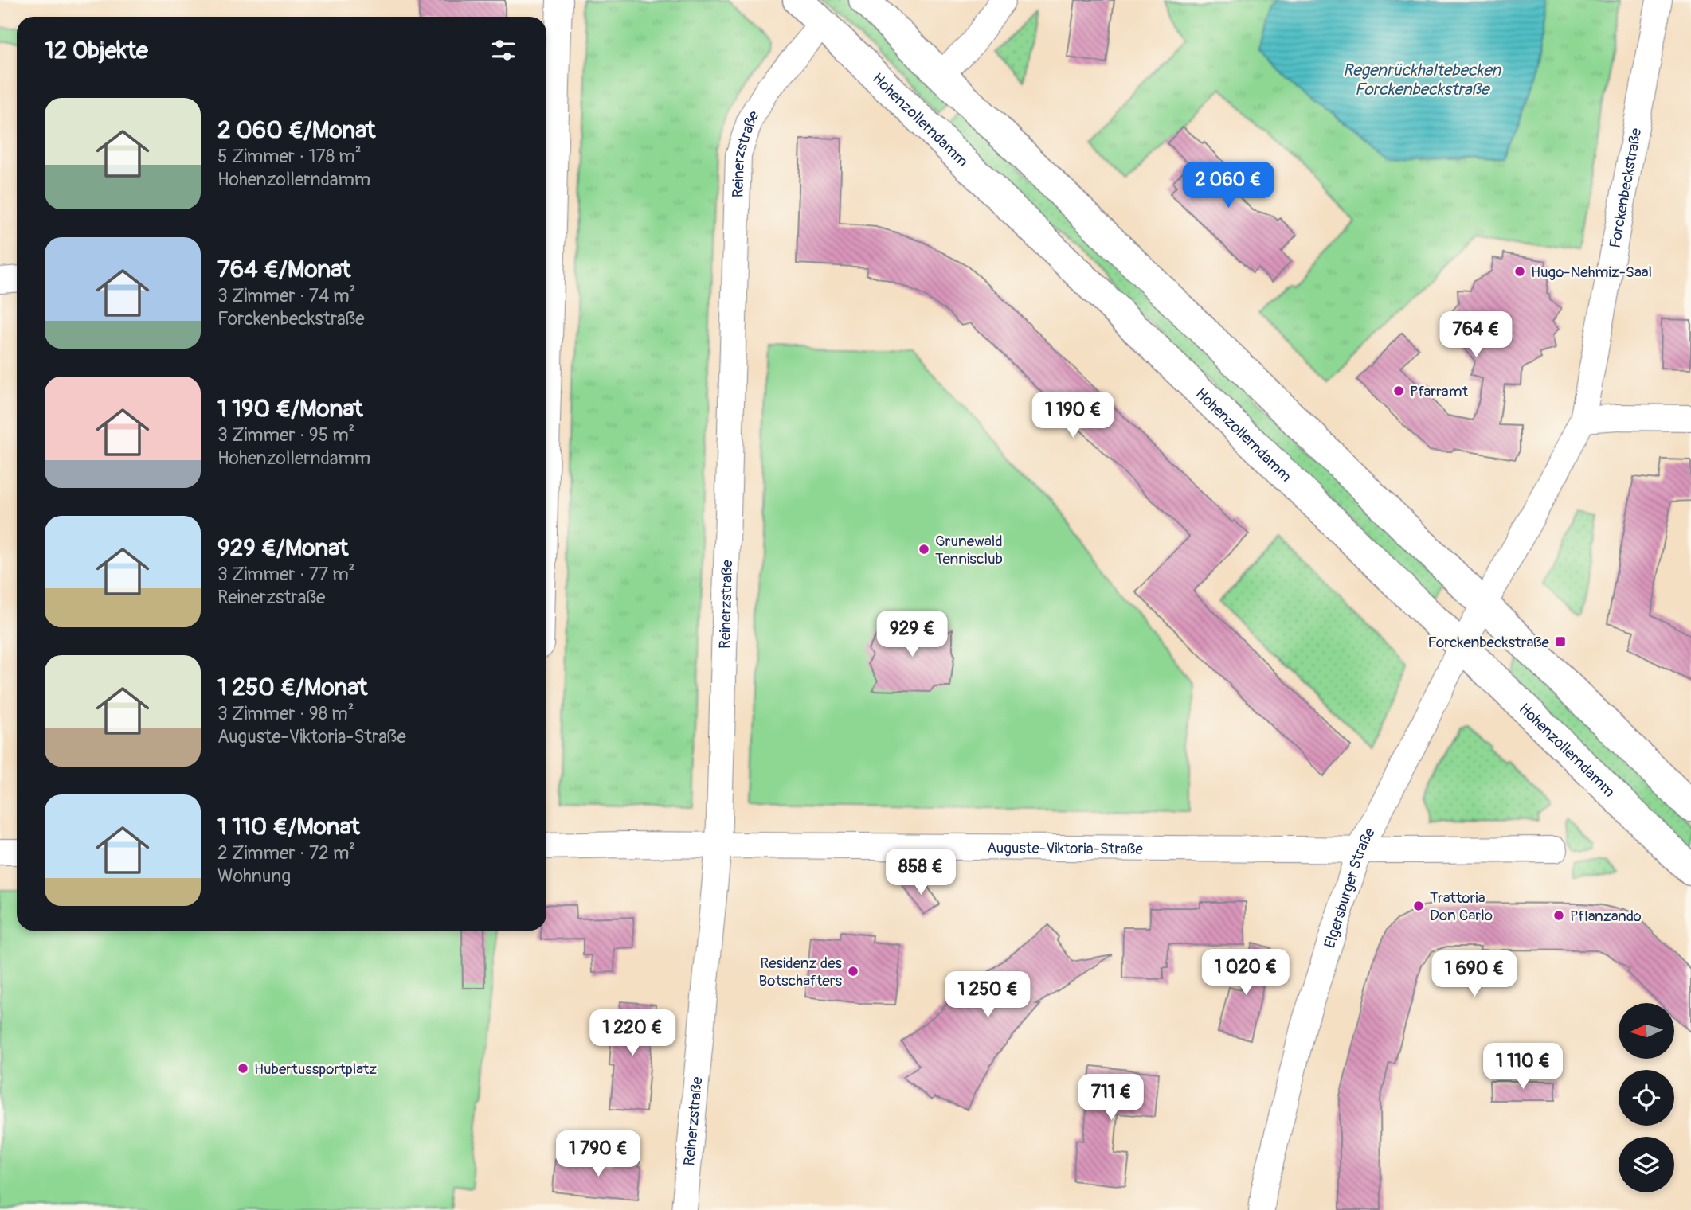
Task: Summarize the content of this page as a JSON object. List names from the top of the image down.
{
  "streets": {
    "main road": ["Hohenzollerndamm"],
    "street": [
      "Reinerzstraße",
      "Forckenbeckstraße",
      "Auguste-Viktoria-Straße",
      "Elgersburger Straße"
    ]
  },
  "crossings": [
    ["Hohenzollerndamm", "Reinerzstraße"],
    ["Hohenzollerndamm", "Forckenbeckstraße"],
    ["Hohenzollerndamm", "Elgersburger Straße"],
    ["Reinerzstraße", "Auguste-Viktoria-Straße"],
    ["Forckenbeckstraße", "Elgersburger Straße"],
    ["Auguste-Viktoria-Straße", "Elgersburger Straße"]
  ],
  "water": ["Regenrückhaltebecken Forckenbeckstraße"],
  "places": {
    "other": [
      "Hugo-Nehmiz-Saal",
      "Pfarramt",
      "Grunewald Tennisclub",
      "Trattoria Don Carlo",
      "Pflanzando",
      "Residenz des Botschafters",
      "Hubertussportplatz"
    ],
    "transit": ["Forckenbeckstraße"]
  },
  "north": "left",
  "page": {
    "heading": "12 Objekte",
    "list": [
      {
        "name": "2 060 €/Monat",
        "note": "5 Zimmer · 178 m² · Hohenzollerndamm"
      },
      {
        "name": "764 €/Monat",
        "note": "3 Zimmer · 74 m² · Forckenbeckstraße"
      },
      {
        "name": "1 190 €/Monat",
        "note": "3 Zimmer · 95 m² · Hohenzollerndamm"
      },
      {
        "name": "929 €/Monat",
        "note": "3 Zimmer · 77 m² · Reinerzstraße"
      },
      {
        "name": "1 250 €/Monat",
        "note": "3 Zimmer · 98 m² · Auguste-Viktoria-Straße"
      },
      {
        "name": "1 110 €/Monat",
        "note": "2 Zimmer · 72 m² · Wohnung"
      }
    ],
    "price": [
      "2 060 €",
      "764 €",
      "1 190 €",
      "929 €",
      "858 €",
      "1 020 €",
      "1 690 €",
      "1 250 €",
      "1 220 €",
      "1 110 €",
      "711 €",
      "1 790 €"
    ]
  }
}
